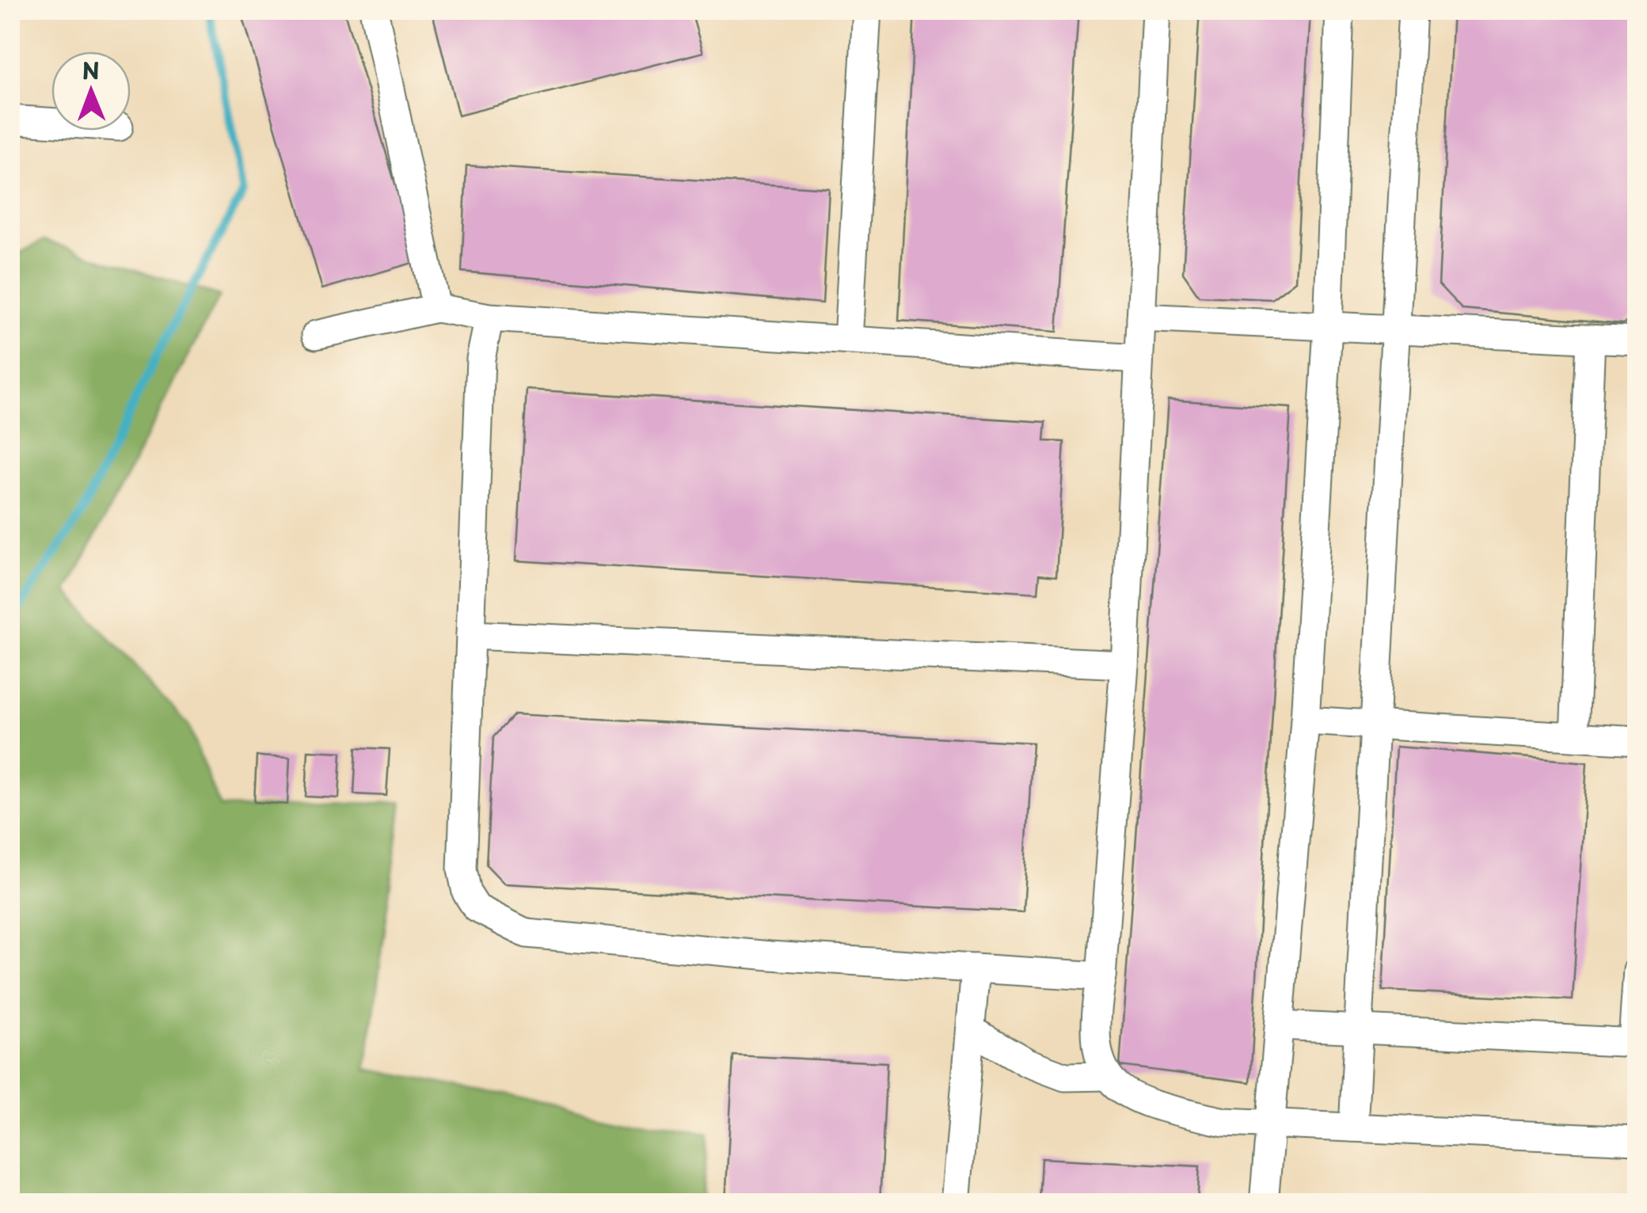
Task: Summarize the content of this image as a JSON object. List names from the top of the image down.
{
  "north": "top"
}
